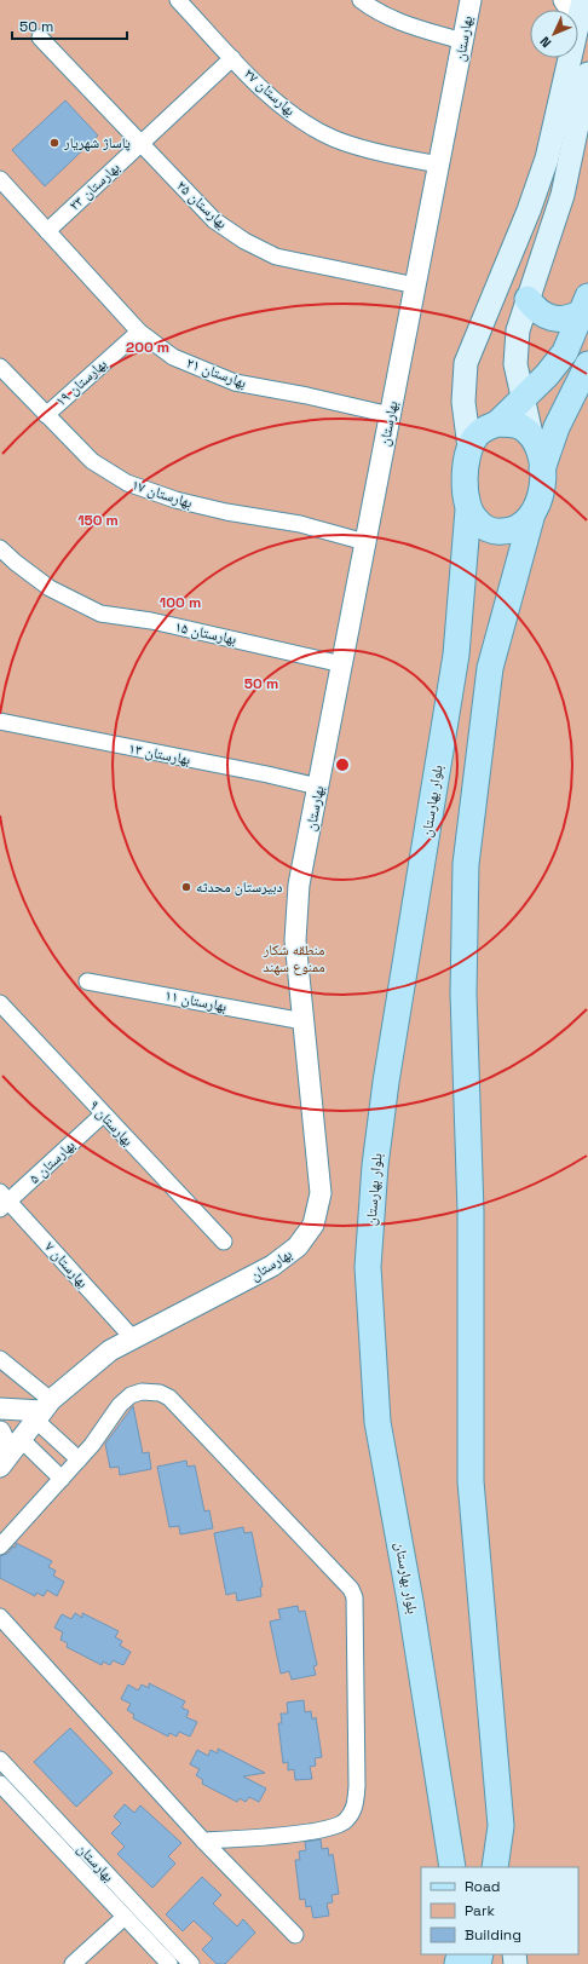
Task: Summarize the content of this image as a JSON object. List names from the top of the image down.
{
  "streets": {
    "main road": ["بلوار بهارستان"],
    "street": [
      "بهارستان",
      "بهارستان ۲۷",
      "بهارستان ۲۳",
      "بهارستان ۲۵",
      "بهارستان ۲۱",
      "بهارستان ۱۹",
      "بهارستان ۱۷",
      "بهارستان ۱۵",
      "بهارستان ۱۳",
      "بهارستان ۱۱",
      "بهارستان ۹",
      "بهارستان ۵",
      "بهارستان ۷"
    ]
  },
  "crossings": [
    ["بهارستان", "بهارستان ۲۷"],
    ["بهارستان", "بهارستان ۲۵"],
    ["بهارستان", "بهارستان ۲۱"],
    ["بهارستان", "بهارستان ۱۷"],
    ["بهارستان", "بهارستان ۱۵"],
    ["بهارستان", "بهارستان ۱۳"],
    ["بهارستان", "بهارستان ۱۱"],
    ["بهارستان", "بهارستان ۷"],
    ["بهارستان ۲۷", "بهارستان ۲۳"],
    ["بهارستان ۲۳", "بهارستان ۲۵"],
    ["بهارستان ۲۳", "بهارستان ۲۱"],
    ["بهارستان ۲۱", "بهارستان ۱۹"],
    ["بهارستان ۱۹", "بهارستان ۱۷"],
    ["بهارستان ۹", "بهارستان ۵"],
    ["بهارستان ۵", "بهارستان ۷"]
  ],
  "parks": ["منطقه شکار ممنوع سهند"],
  "places": ["پاساژ شهریار", "دبیرستان محدثه"],
  "legend": ["Road", "Park", "Building"],
  "scale_bar": "50 m",
  "north": "bottom left",
  "rings": [
    "200 m",
    "150 m",
    "100 m",
    "50 m"
  ]
}
